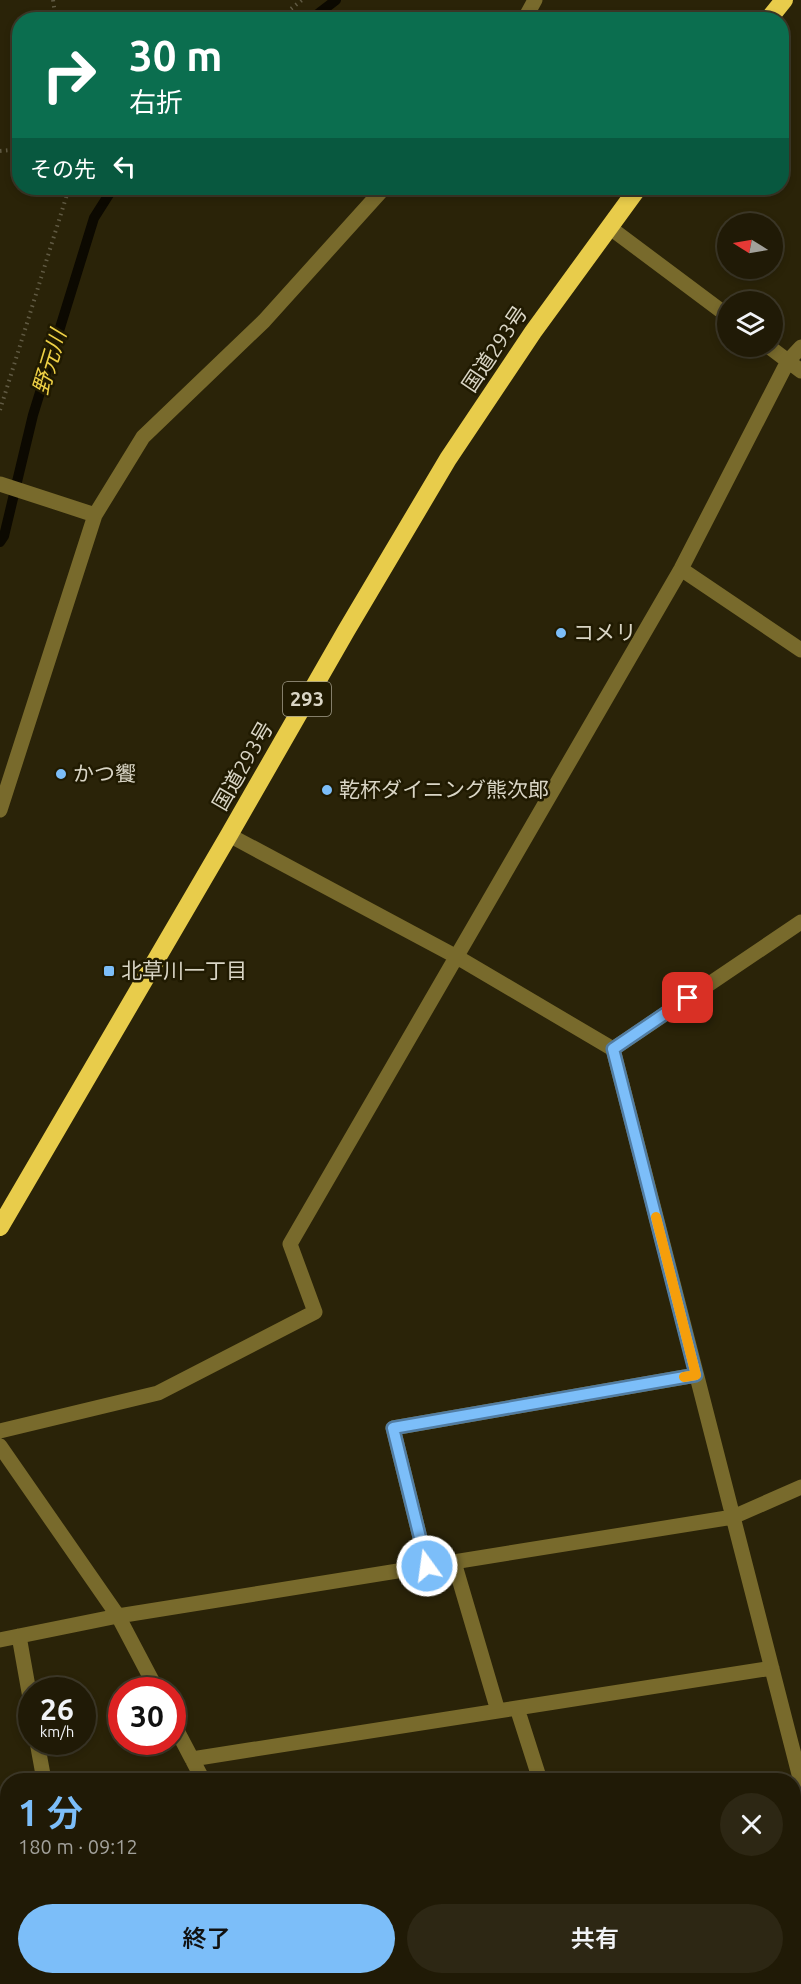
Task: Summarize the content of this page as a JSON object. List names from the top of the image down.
{
  "streets": {
    "highway": ["国道293号", "293"]
  },
  "water": ["野元川"],
  "places": {
    "other": ["コメリ", "かつ饗", "乾杯ダイニング熊次郎"],
    "transit": ["北草川一丁目"]
  },
  "north": "left",
  "page": {
    "turn": ["30 m", "右折"],
    "then": "その先",
    "speed": "26 km/h",
    "limit": "30",
    "heading": ["1 分", "180 m · 09:12"],
    "buttons": ["終了", "共有"]
  }
}
